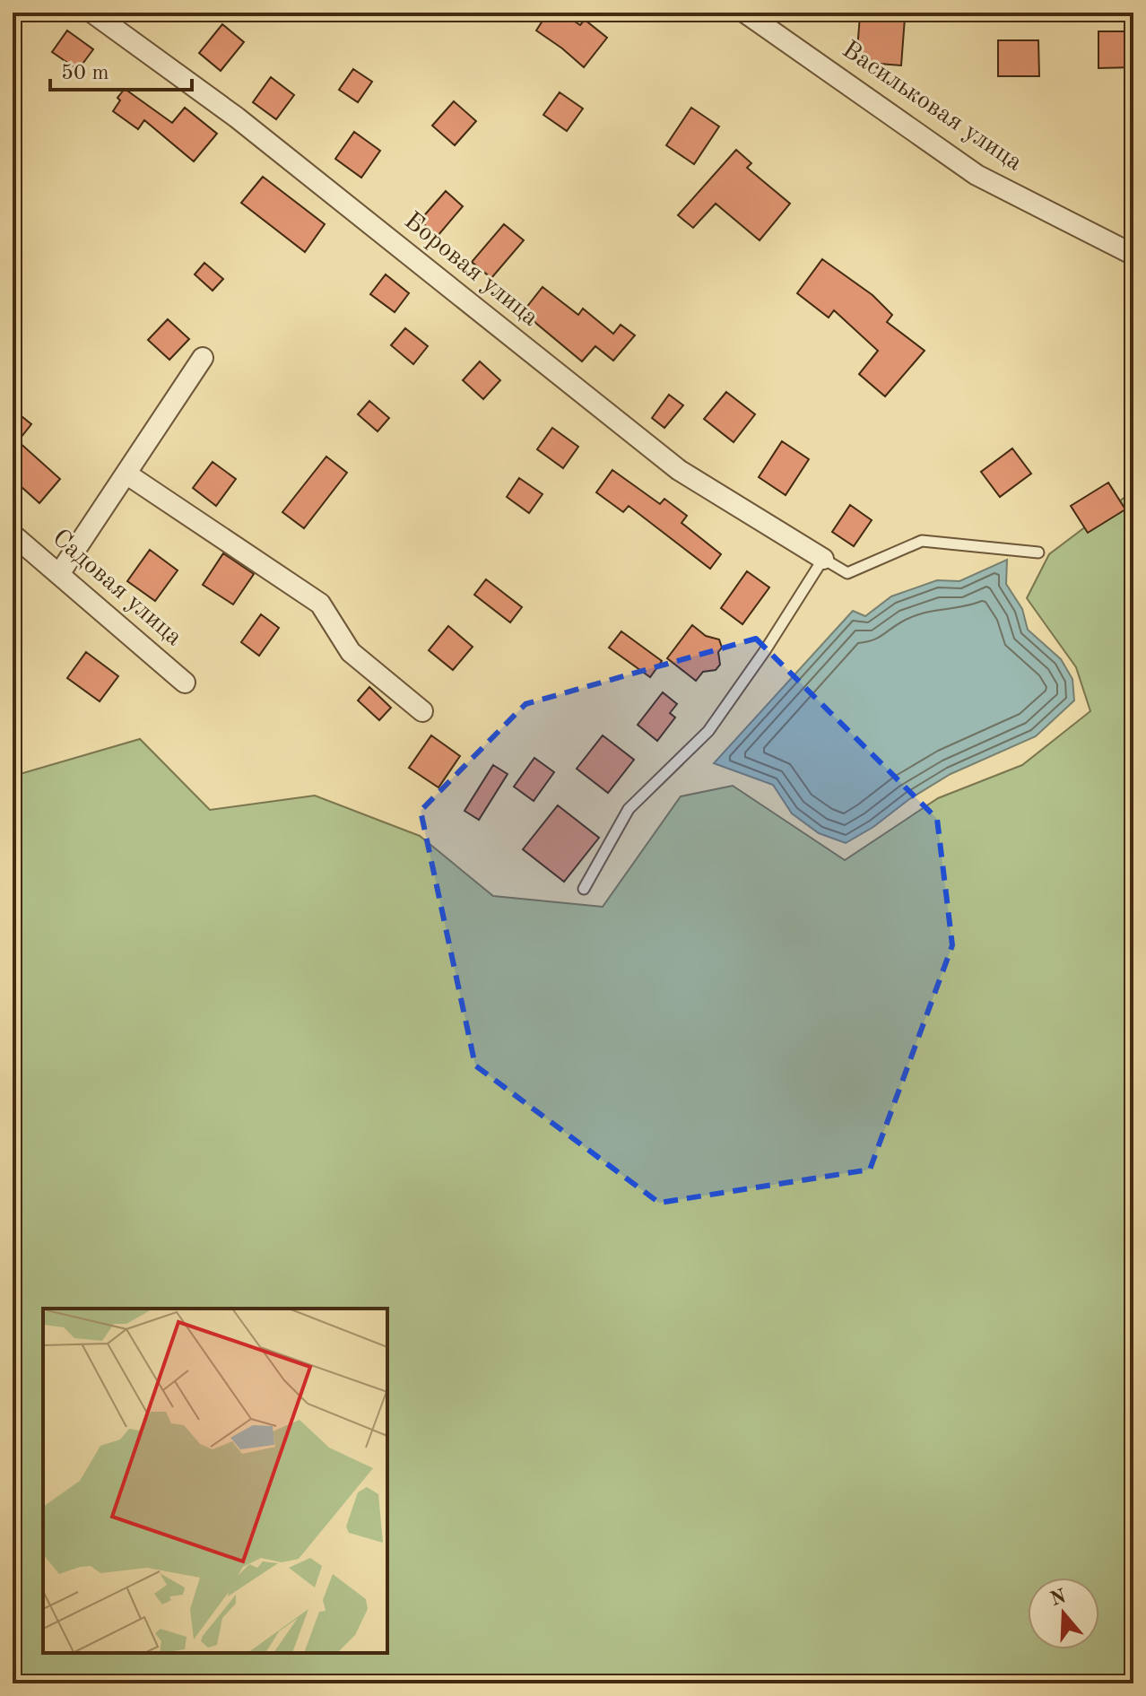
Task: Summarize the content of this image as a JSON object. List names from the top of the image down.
{
  "streets": {
    "street": ["Васильковая улица", "Боровая улица", "Садовая улица"]
  },
  "scale_bar": "50 m",
  "north": "top"
}
